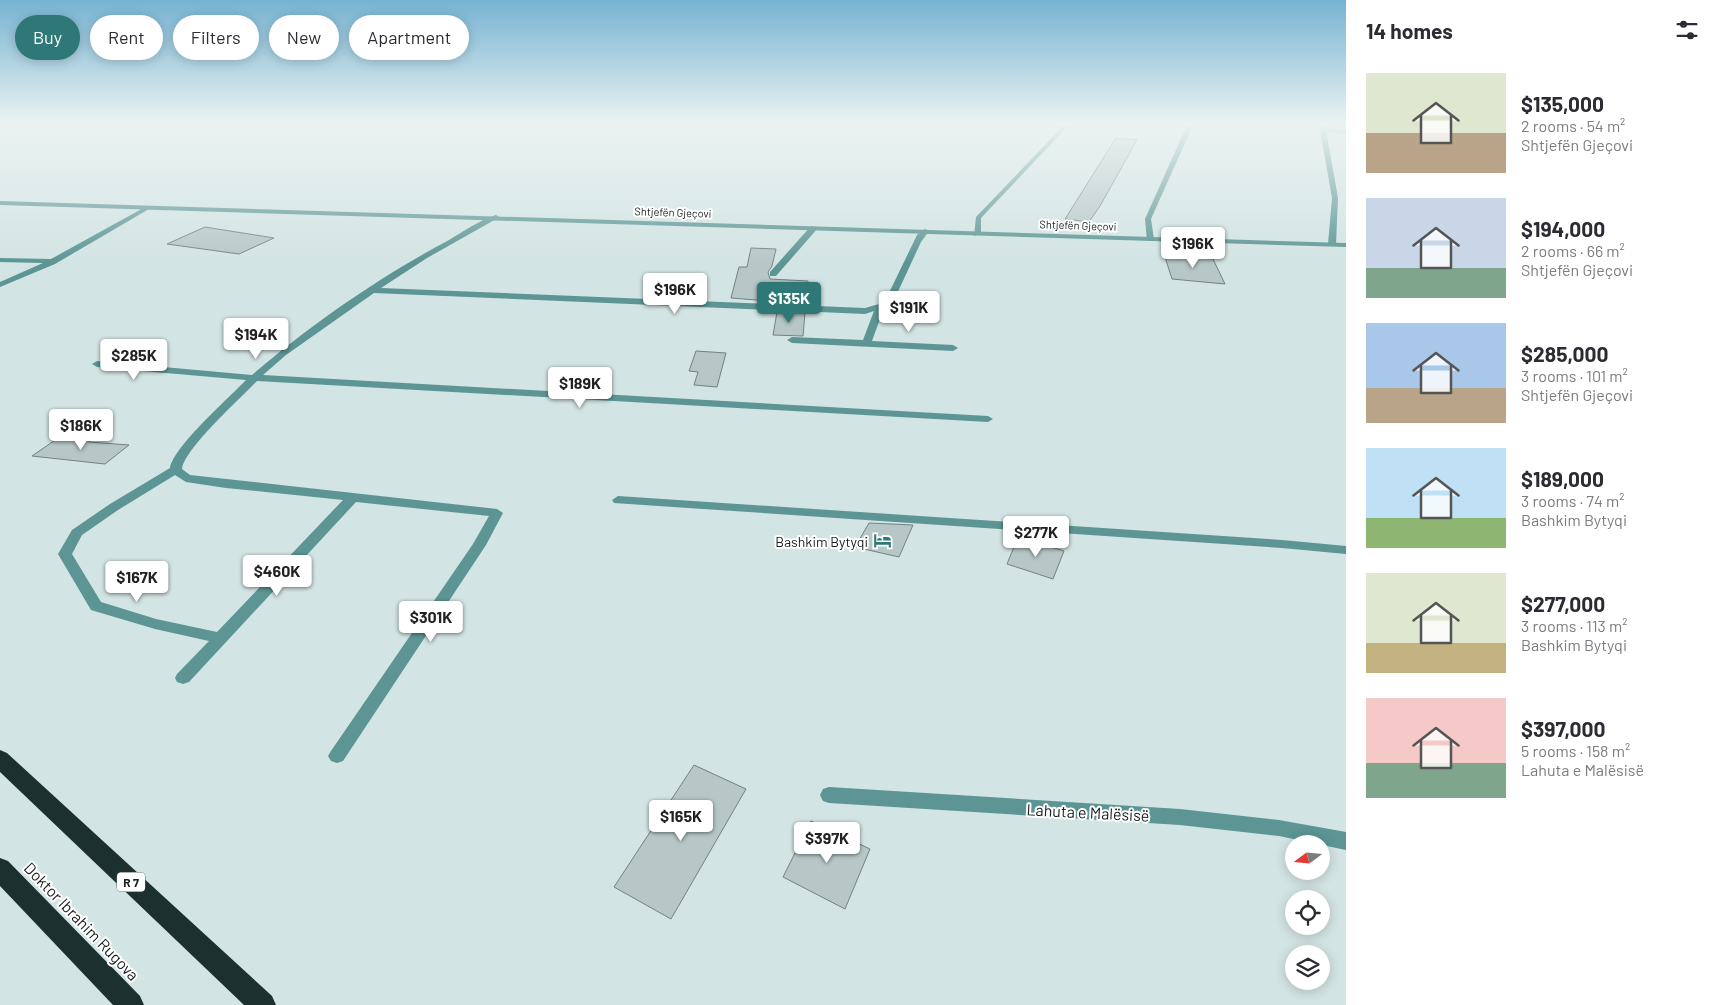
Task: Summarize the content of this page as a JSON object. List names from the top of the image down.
{
  "streets": {
    "highway": ["R 7", "Doktor Ibrahim Rugova"],
    "street": ["Shtjefën Gjeçovi", "Lahuta e Malësisë"]
  },
  "places": {
    "hotel": ["Bashkim Bytyqi"]
  },
  "north": "left",
  "page": {
    "heading": "14 homes",
    "chip": [
      "Buy",
      "Rent",
      "Filters",
      "New",
      "Apartment"
    ],
    "list": [
      {
        "name": "$135,000",
        "note": "2 rooms · 54 m² · Shtjefën Gjeçovi"
      },
      {
        "name": "$194,000",
        "note": "2 rooms · 66 m² · Shtjefën Gjeçovi"
      },
      {
        "name": "$285,000",
        "note": "3 rooms · 101 m² · Shtjefën Gjeçovi"
      },
      {
        "name": "$189,000",
        "note": "3 rooms · 74 m² · Bashkim Bytyqi"
      },
      {
        "name": "$277,000",
        "note": "3 rooms · 113 m² · Bashkim Bytyqi"
      },
      {
        "name": "$397,000",
        "note": "5 rooms · 158 m² · Lahuta e Malësisë"
      }
    ],
    "price": [
      "$196K",
      "$196K",
      "$135K",
      "$191K",
      "$194K",
      "$285K",
      "$189K",
      "$186K",
      "$277K",
      "$460K",
      "$167K",
      "$301K",
      "$165K",
      "$397K"
    ]
  }
}
